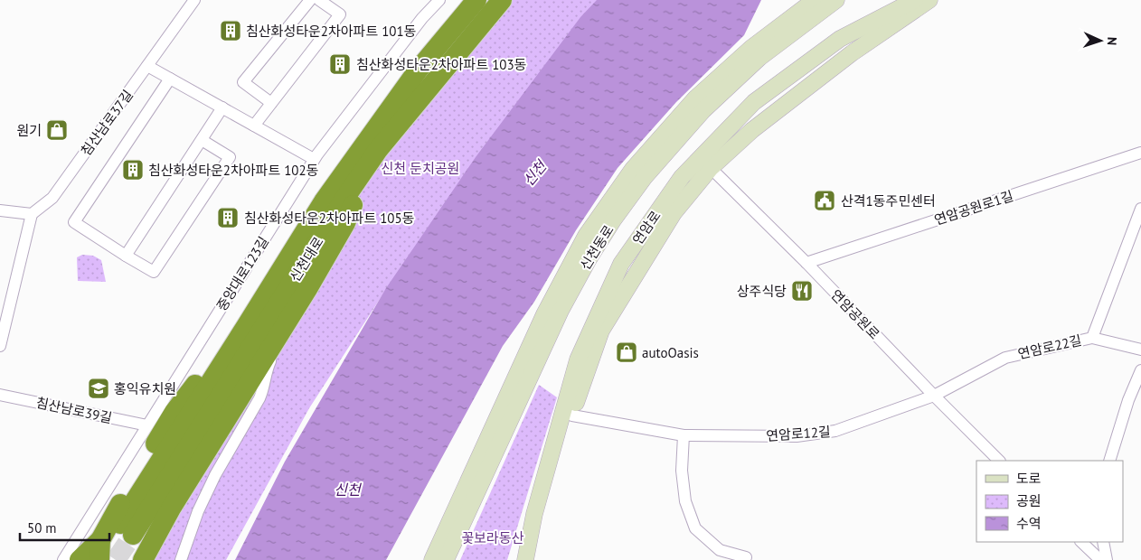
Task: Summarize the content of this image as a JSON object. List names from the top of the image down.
{
  "streets": {
    "highway": ["신천대로"],
    "main road": ["연암로", "신천동로"],
    "street": [
      "침산남로37길",
      "연암공원로1길",
      "중앙대로123길",
      "연암공원로",
      "연암로22길",
      "침산남로39길",
      "연암로12길"
    ]
  },
  "crossings": [
    ["연암공원로1길", "연암공원로"],
    ["연암로", "연암공원로"],
    ["연암로", "연암로12길"],
    ["중앙대로123길", "침산남로39길"],
    ["연암공원로", "연암로22길"],
    ["연암공원로", "연암로12길"],
    ["연암로22길", "연암로12길"]
  ],
  "water": ["신천"],
  "parks": ["신천 둔치공원", "꽃보라동산"],
  "places": {
    "building": [
      "침산화성타운2차아파트 101동",
      "침산화성타운2차아파트 103동",
      "침산화성타운2차아파트 102동",
      "침산화성타운2차아파트 105동"
    ],
    "shop": ["원기", "autoOasis"],
    "public building": ["산격1동주민센터"],
    "restaurant": ["상주식당"],
    "school or university": ["홍익유치원"]
  },
  "legend": ["도로", "공원", "수역"],
  "scale_bar": "50 m",
  "north": "right"
}
